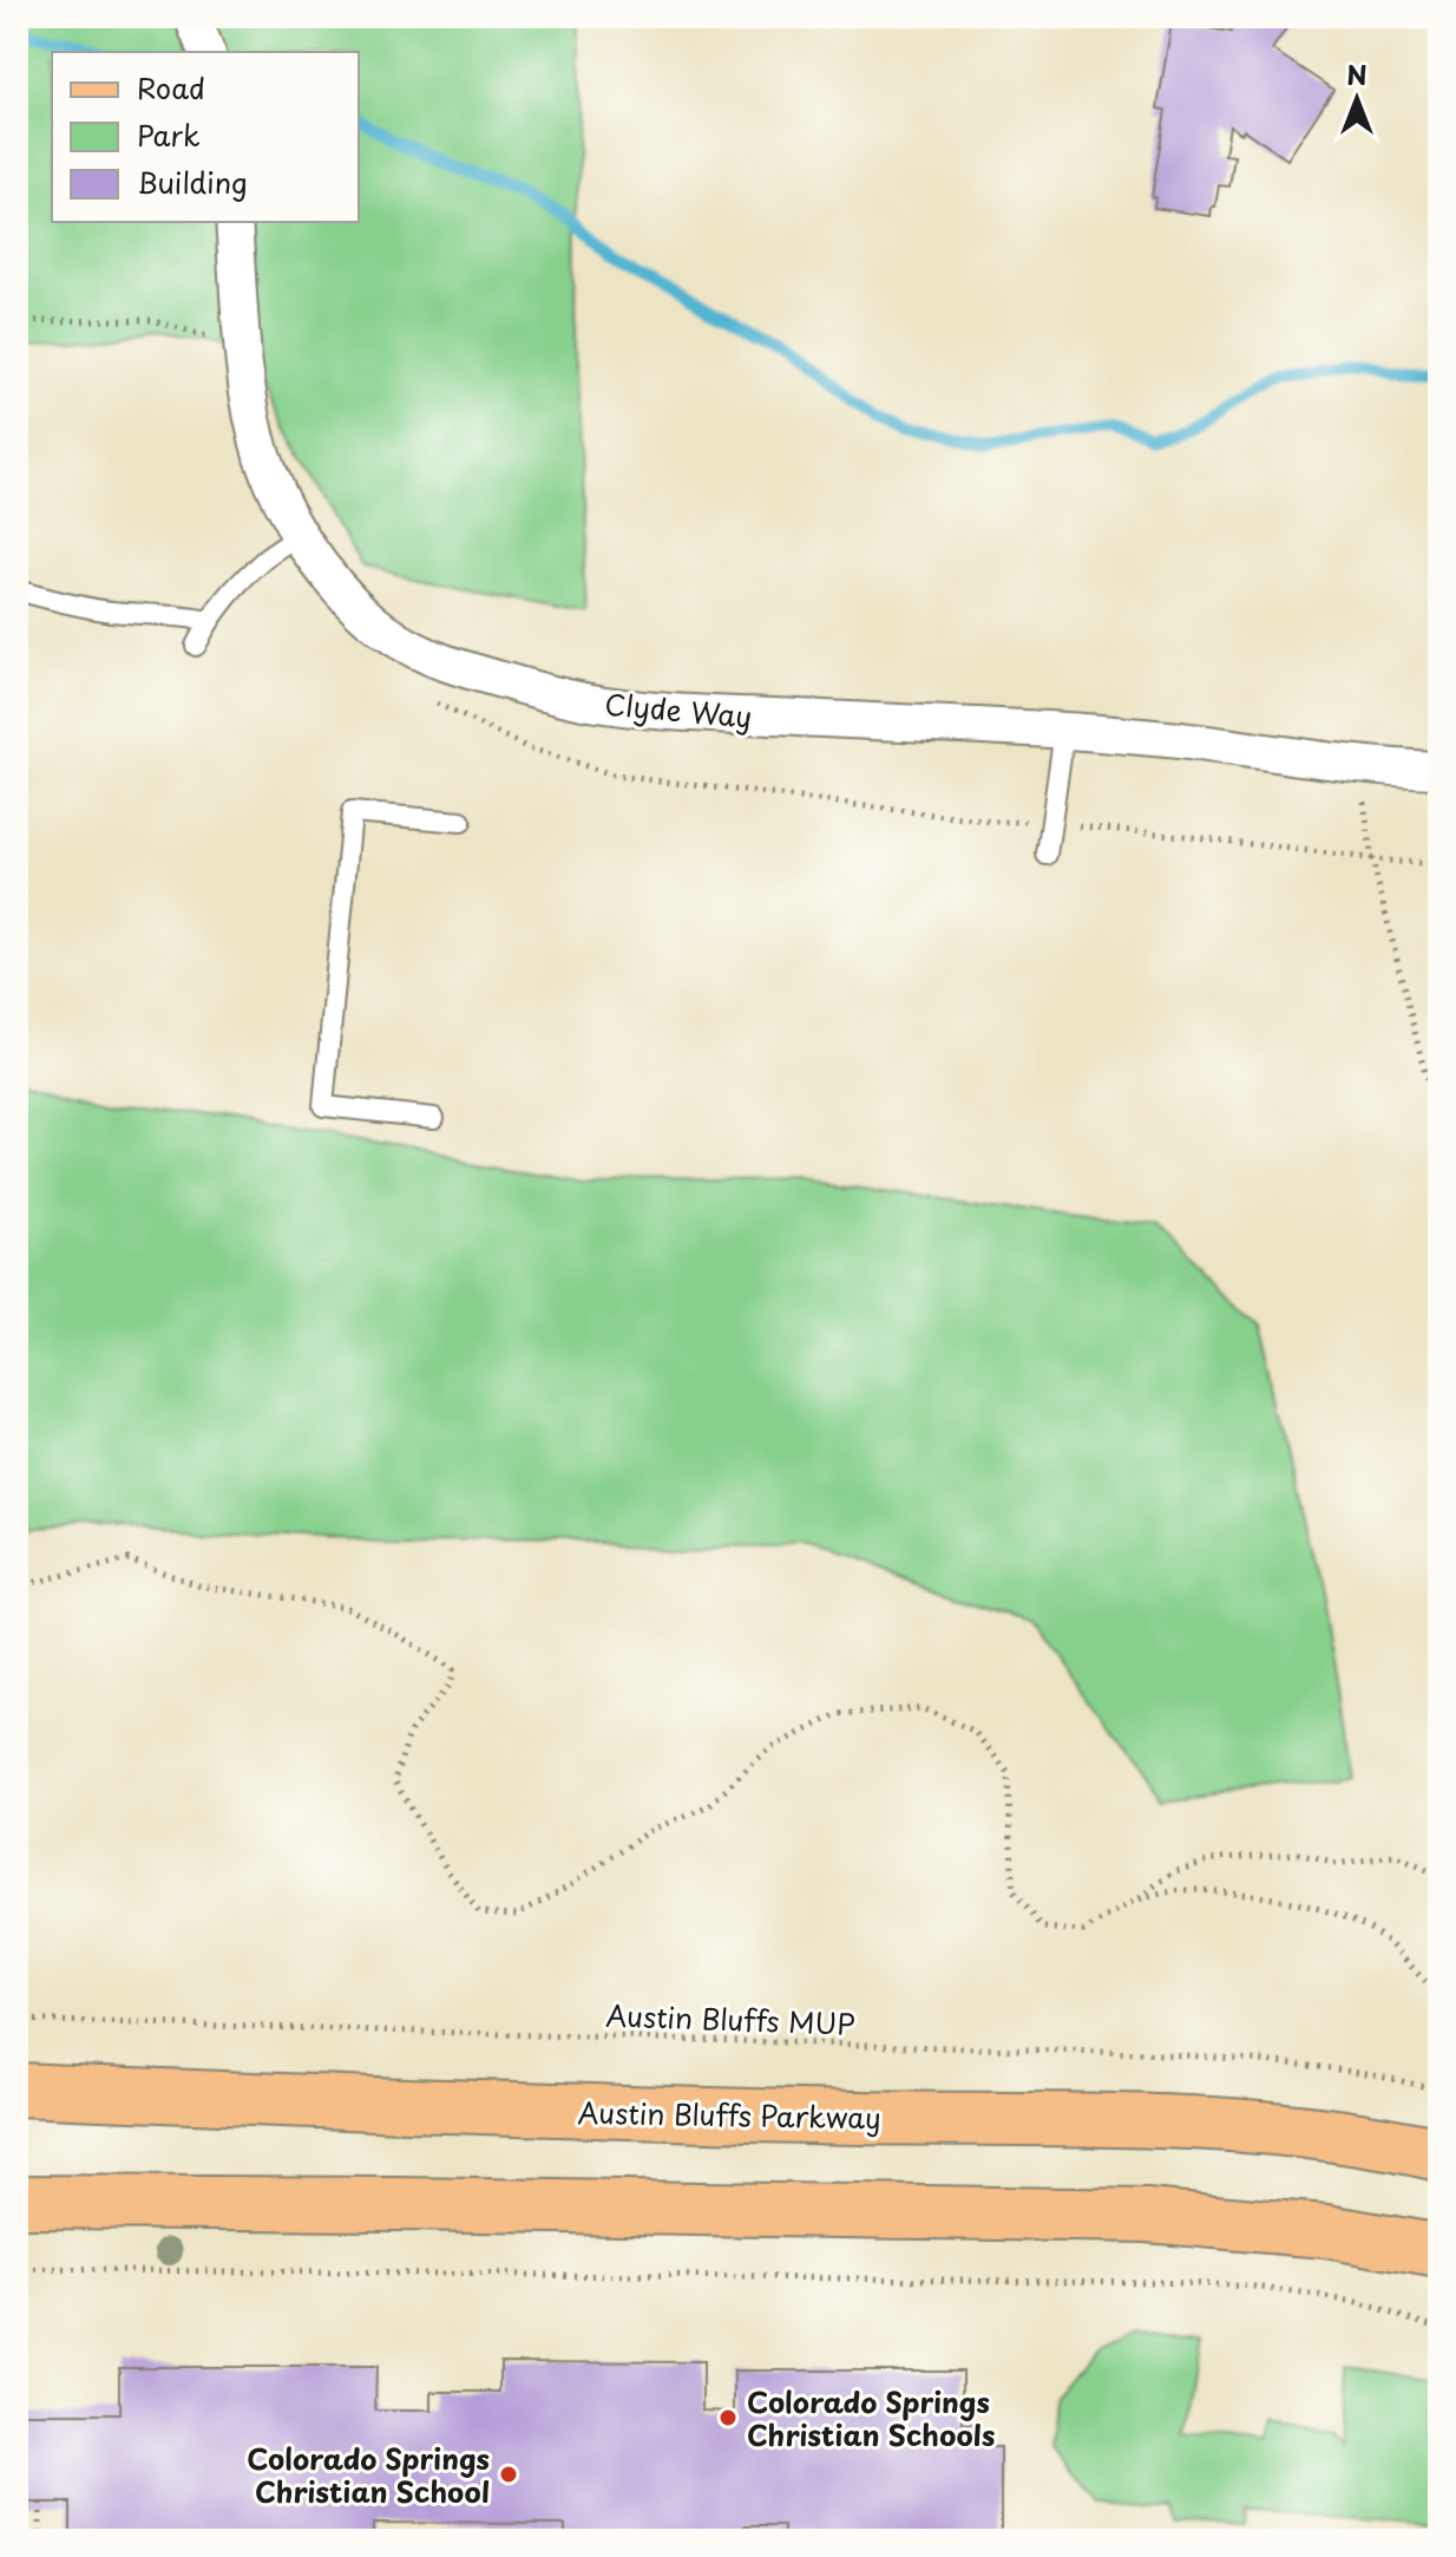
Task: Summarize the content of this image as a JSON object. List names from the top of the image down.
{
  "streets": {
    "main road": ["Austin Bluffs Parkway"],
    "street": ["Clyde Way"],
    "path": ["Austin Bluffs MUP"]
  },
  "places": ["Colorado Springs Christian Schools", "Colorado Springs Christian School"],
  "legend": ["Road", "Park", "Building"],
  "north": "top"
}
